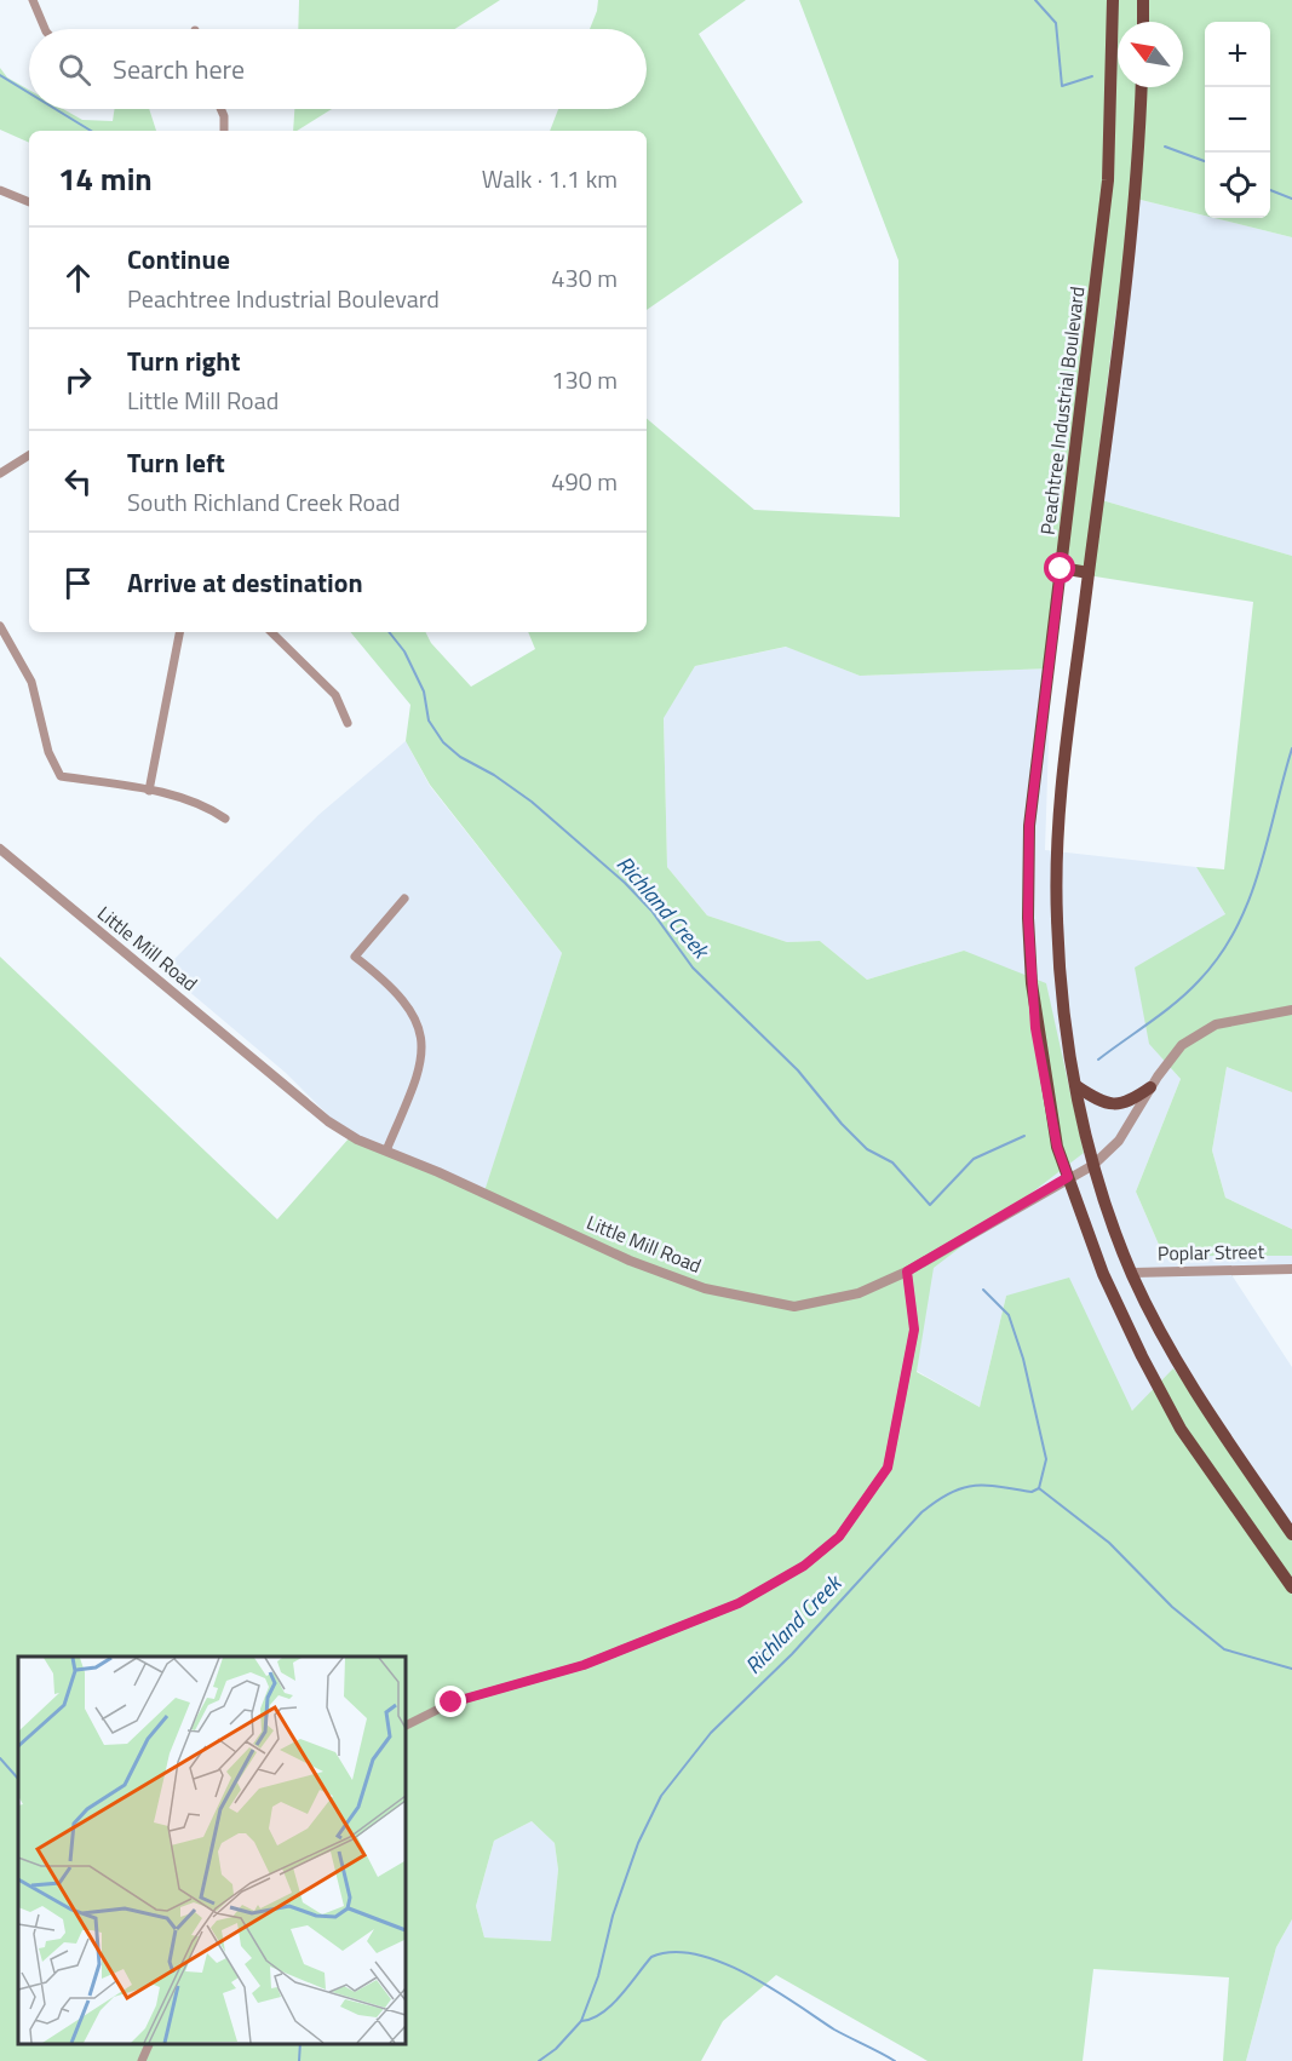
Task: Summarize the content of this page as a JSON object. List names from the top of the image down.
{
  "streets": {
    "main road": ["Peachtree Industrial Boulevard"],
    "street": ["Little Mill Road", "Poplar Street"]
  },
  "crossings": [
    ["Peachtree Industrial Boulevard", "Little Mill Road"]
  ],
  "water": ["Richland Creek"],
  "north": "top left",
  "page": {
    "map_buttons": ["+", "−"],
    "search": "Search here",
    "heading": ["14 min", "Walk · 1.1 km"],
    "list": [
      ["Continue", "Peachtree Industrial Boulevard", "430 m"],
      ["Turn right", "Little Mill Road", "130 m"],
      ["Turn left", "South Richland Creek Road", "490 m"],
      "Arrive at destination"
    ]
  }
}
